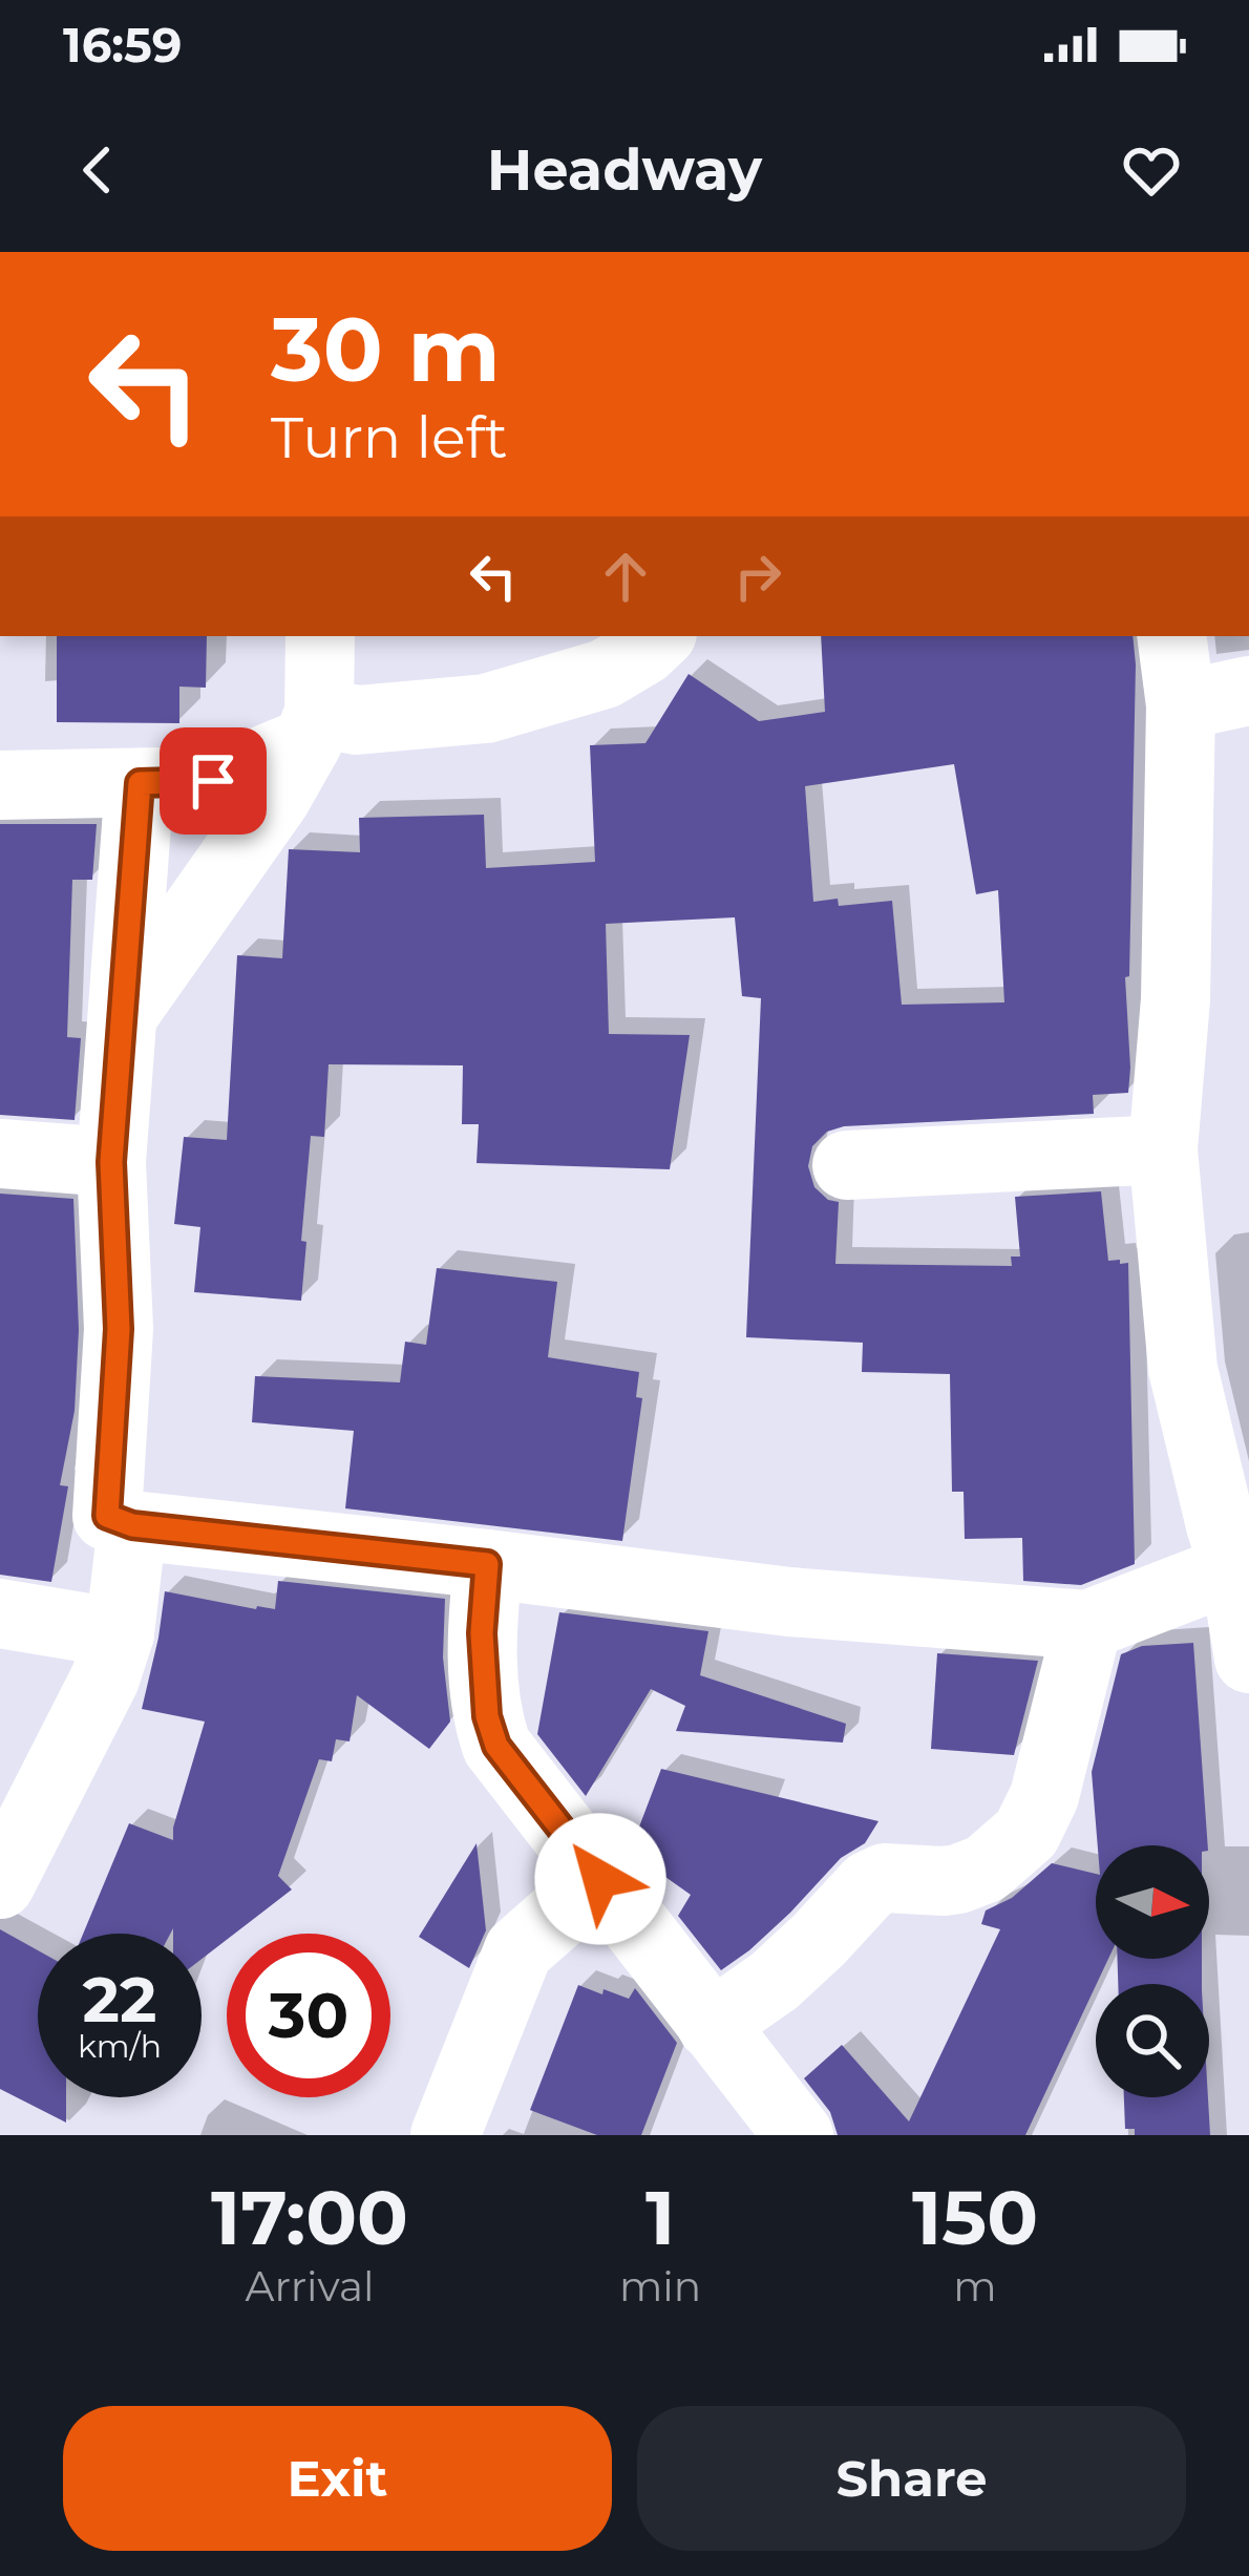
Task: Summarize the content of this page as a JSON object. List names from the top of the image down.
{
  "north": "right",
  "page": {
    "status": "16:59",
    "header": "Headway",
    "turn": ["30 m", "Turn left"],
    "speed": "22 km/h",
    "limit": "30",
    "eta": [
      "17:00",
      "Arrival",
      "1",
      "min",
      "150",
      "m"
    ],
    "buttons": ["Exit", "Share"]
  }
}
